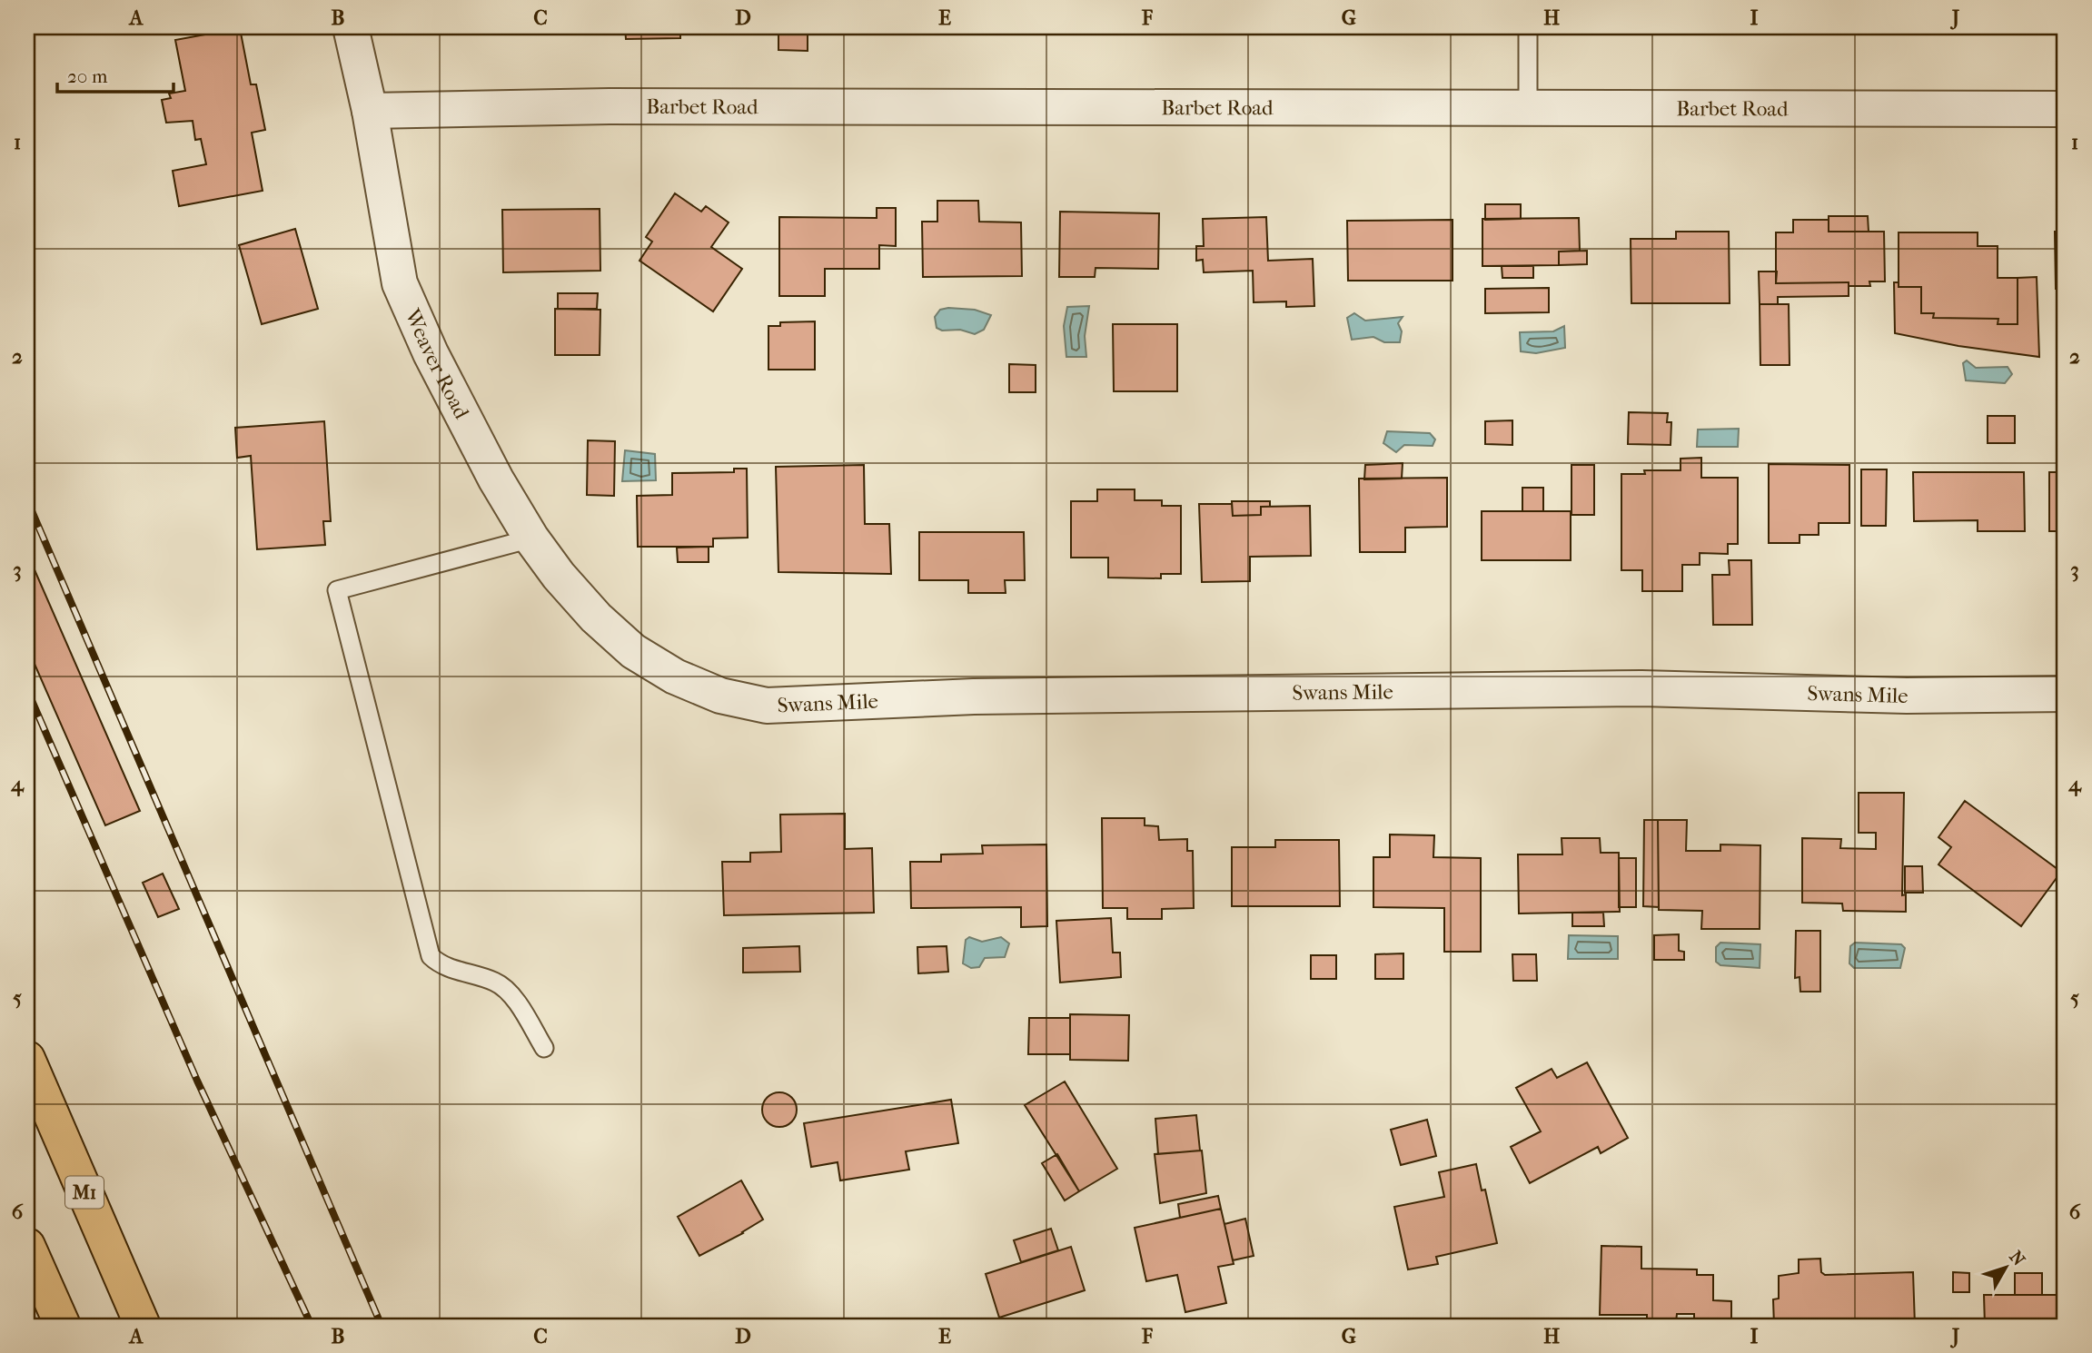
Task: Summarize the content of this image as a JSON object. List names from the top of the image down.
{
  "streets": {
    "highway": ["M1"],
    "street": ["Barbet Road", "Weaver Road", "Swans Mile"]
  },
  "crossings": [
    ["Barbet Road", "Weaver Road"],
    ["Weaver Road", "Swans Mile"]
  ],
  "scale_bar": "20 m",
  "north": "top right",
  "grid": {
    "columns": [
      "A",
      "B",
      "C",
      "D",
      "E",
      "F",
      "G",
      "H",
      "I",
      "J"
    ],
    "rows": [
      "1",
      "2",
      "3",
      "4",
      "5",
      "6"
    ]
  }
}
